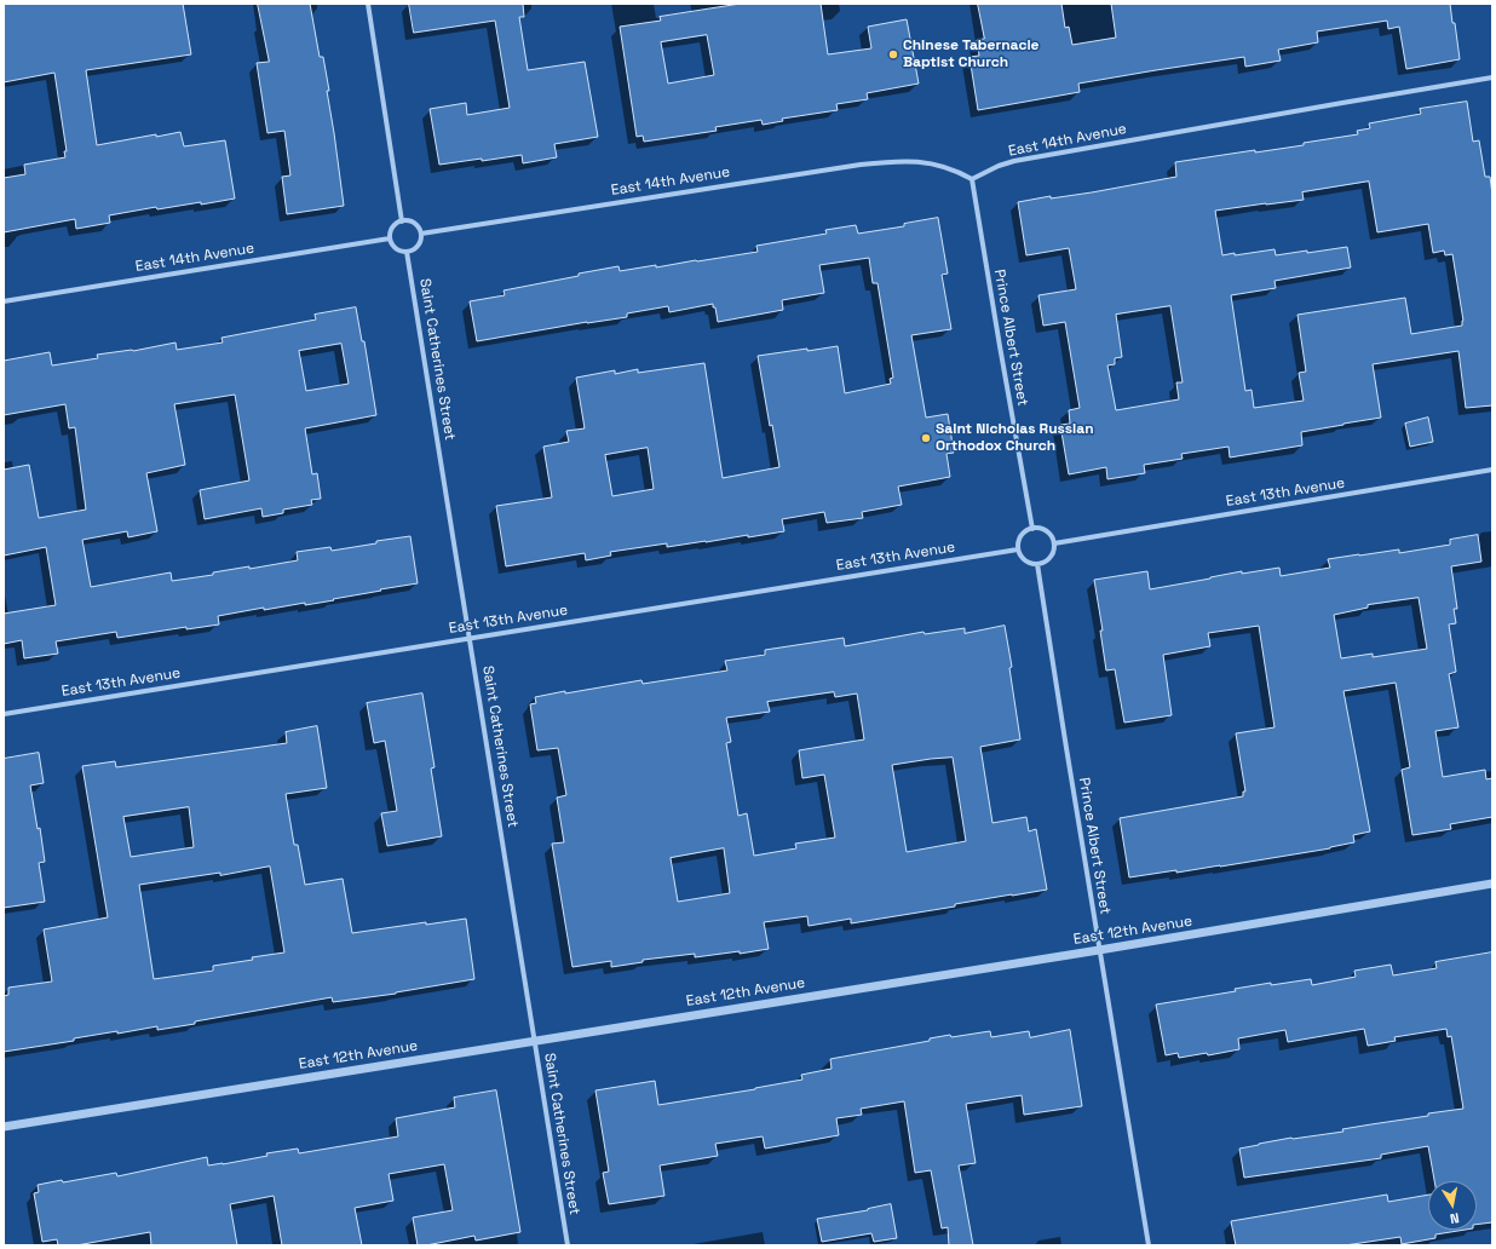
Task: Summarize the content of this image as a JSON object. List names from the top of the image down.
{
  "streets": {
    "street": [
      "East 14th Avenue",
      "Prince Albert Street",
      "Saint Catherines Street",
      "East 13th Avenue",
      "East 12th Avenue"
    ]
  },
  "crossings": [
    ["East 14th Avenue", "Prince Albert Street"],
    ["East 14th Avenue", "Saint Catherines Street"],
    ["Prince Albert Street", "East 13th Avenue"],
    ["Prince Albert Street", "East 12th Avenue"],
    ["Saint Catherines Street", "East 13th Avenue"],
    ["Saint Catherines Street", "East 12th Avenue"]
  ],
  "places": ["Chinese Tabernacle Baptist Church", "Saint Nicholas Russian Orthodox Church"],
  "north": "bottom"
}
